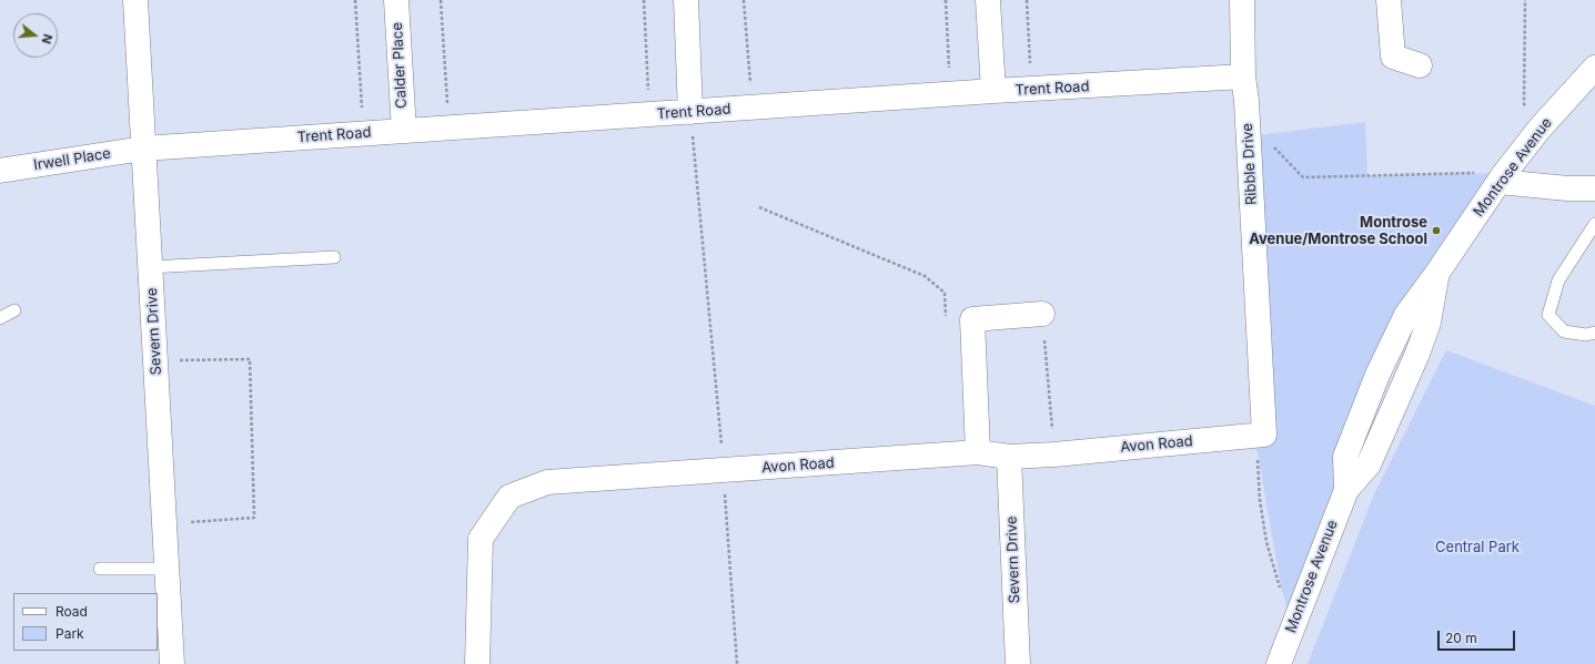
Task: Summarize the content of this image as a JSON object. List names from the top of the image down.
{
  "streets": {
    "street": [
      "Calder Place",
      "Trent Road",
      "Irwell Place",
      "Ribble Drive",
      "Montrose Avenue",
      "Severn Drive",
      "Avon Road"
    ]
  },
  "crossings": [
    ["Calder Place", "Trent Road"],
    ["Trent Road", "Irwell Place"],
    ["Trent Road", "Ribble Drive"],
    ["Trent Road", "Severn Drive"],
    ["Irwell Place", "Severn Drive"],
    ["Ribble Drive", "Avon Road"],
    ["Severn Drive", "Avon Road"]
  ],
  "parks": ["Central Park"],
  "places": ["Montrose Avenue/Montrose School"],
  "legend": ["Road", "Park"],
  "scale_bar": "20 m",
  "north": "right"
}
